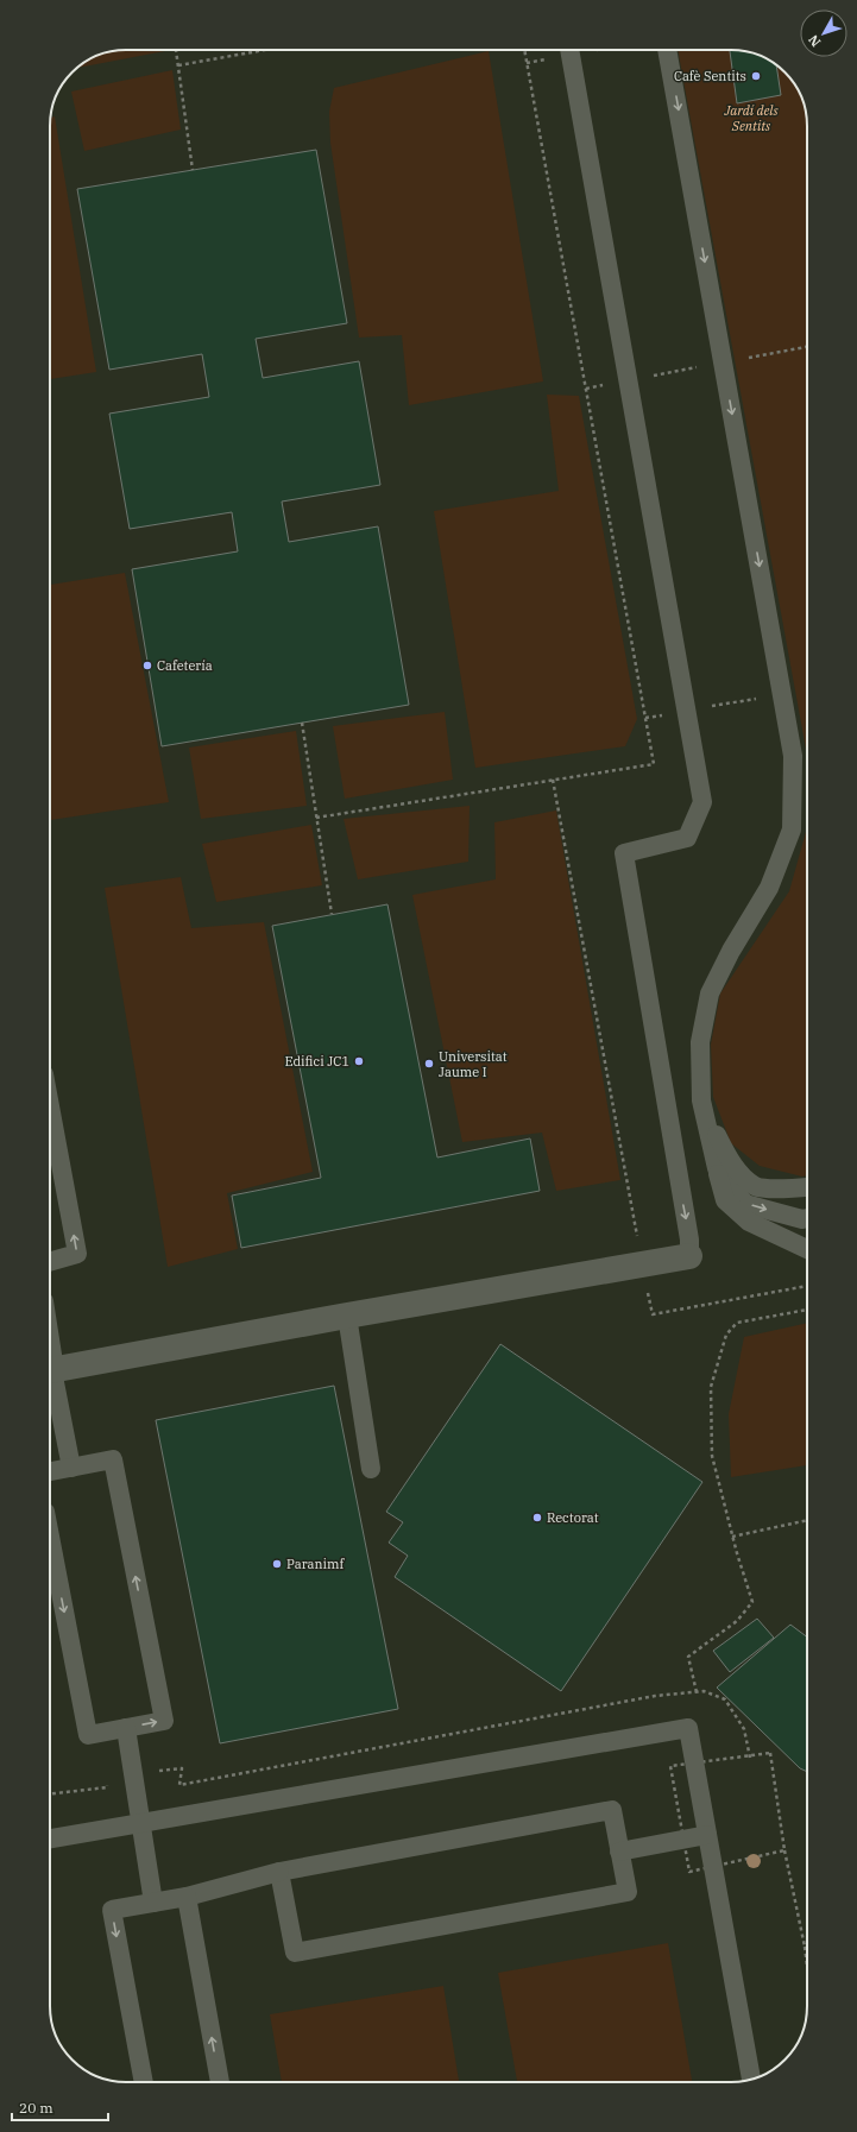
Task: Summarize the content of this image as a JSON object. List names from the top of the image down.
{
  "parks": ["Jardí dels Sentits"],
  "places": [
    "Cafè Sentits",
    "Cafetería",
    "Edifici JC1",
    "Universitat Jaume I",
    "Rectorat",
    "Paranimf"
  ],
  "scale_bar": "20 m",
  "north": "bottom left"
}
